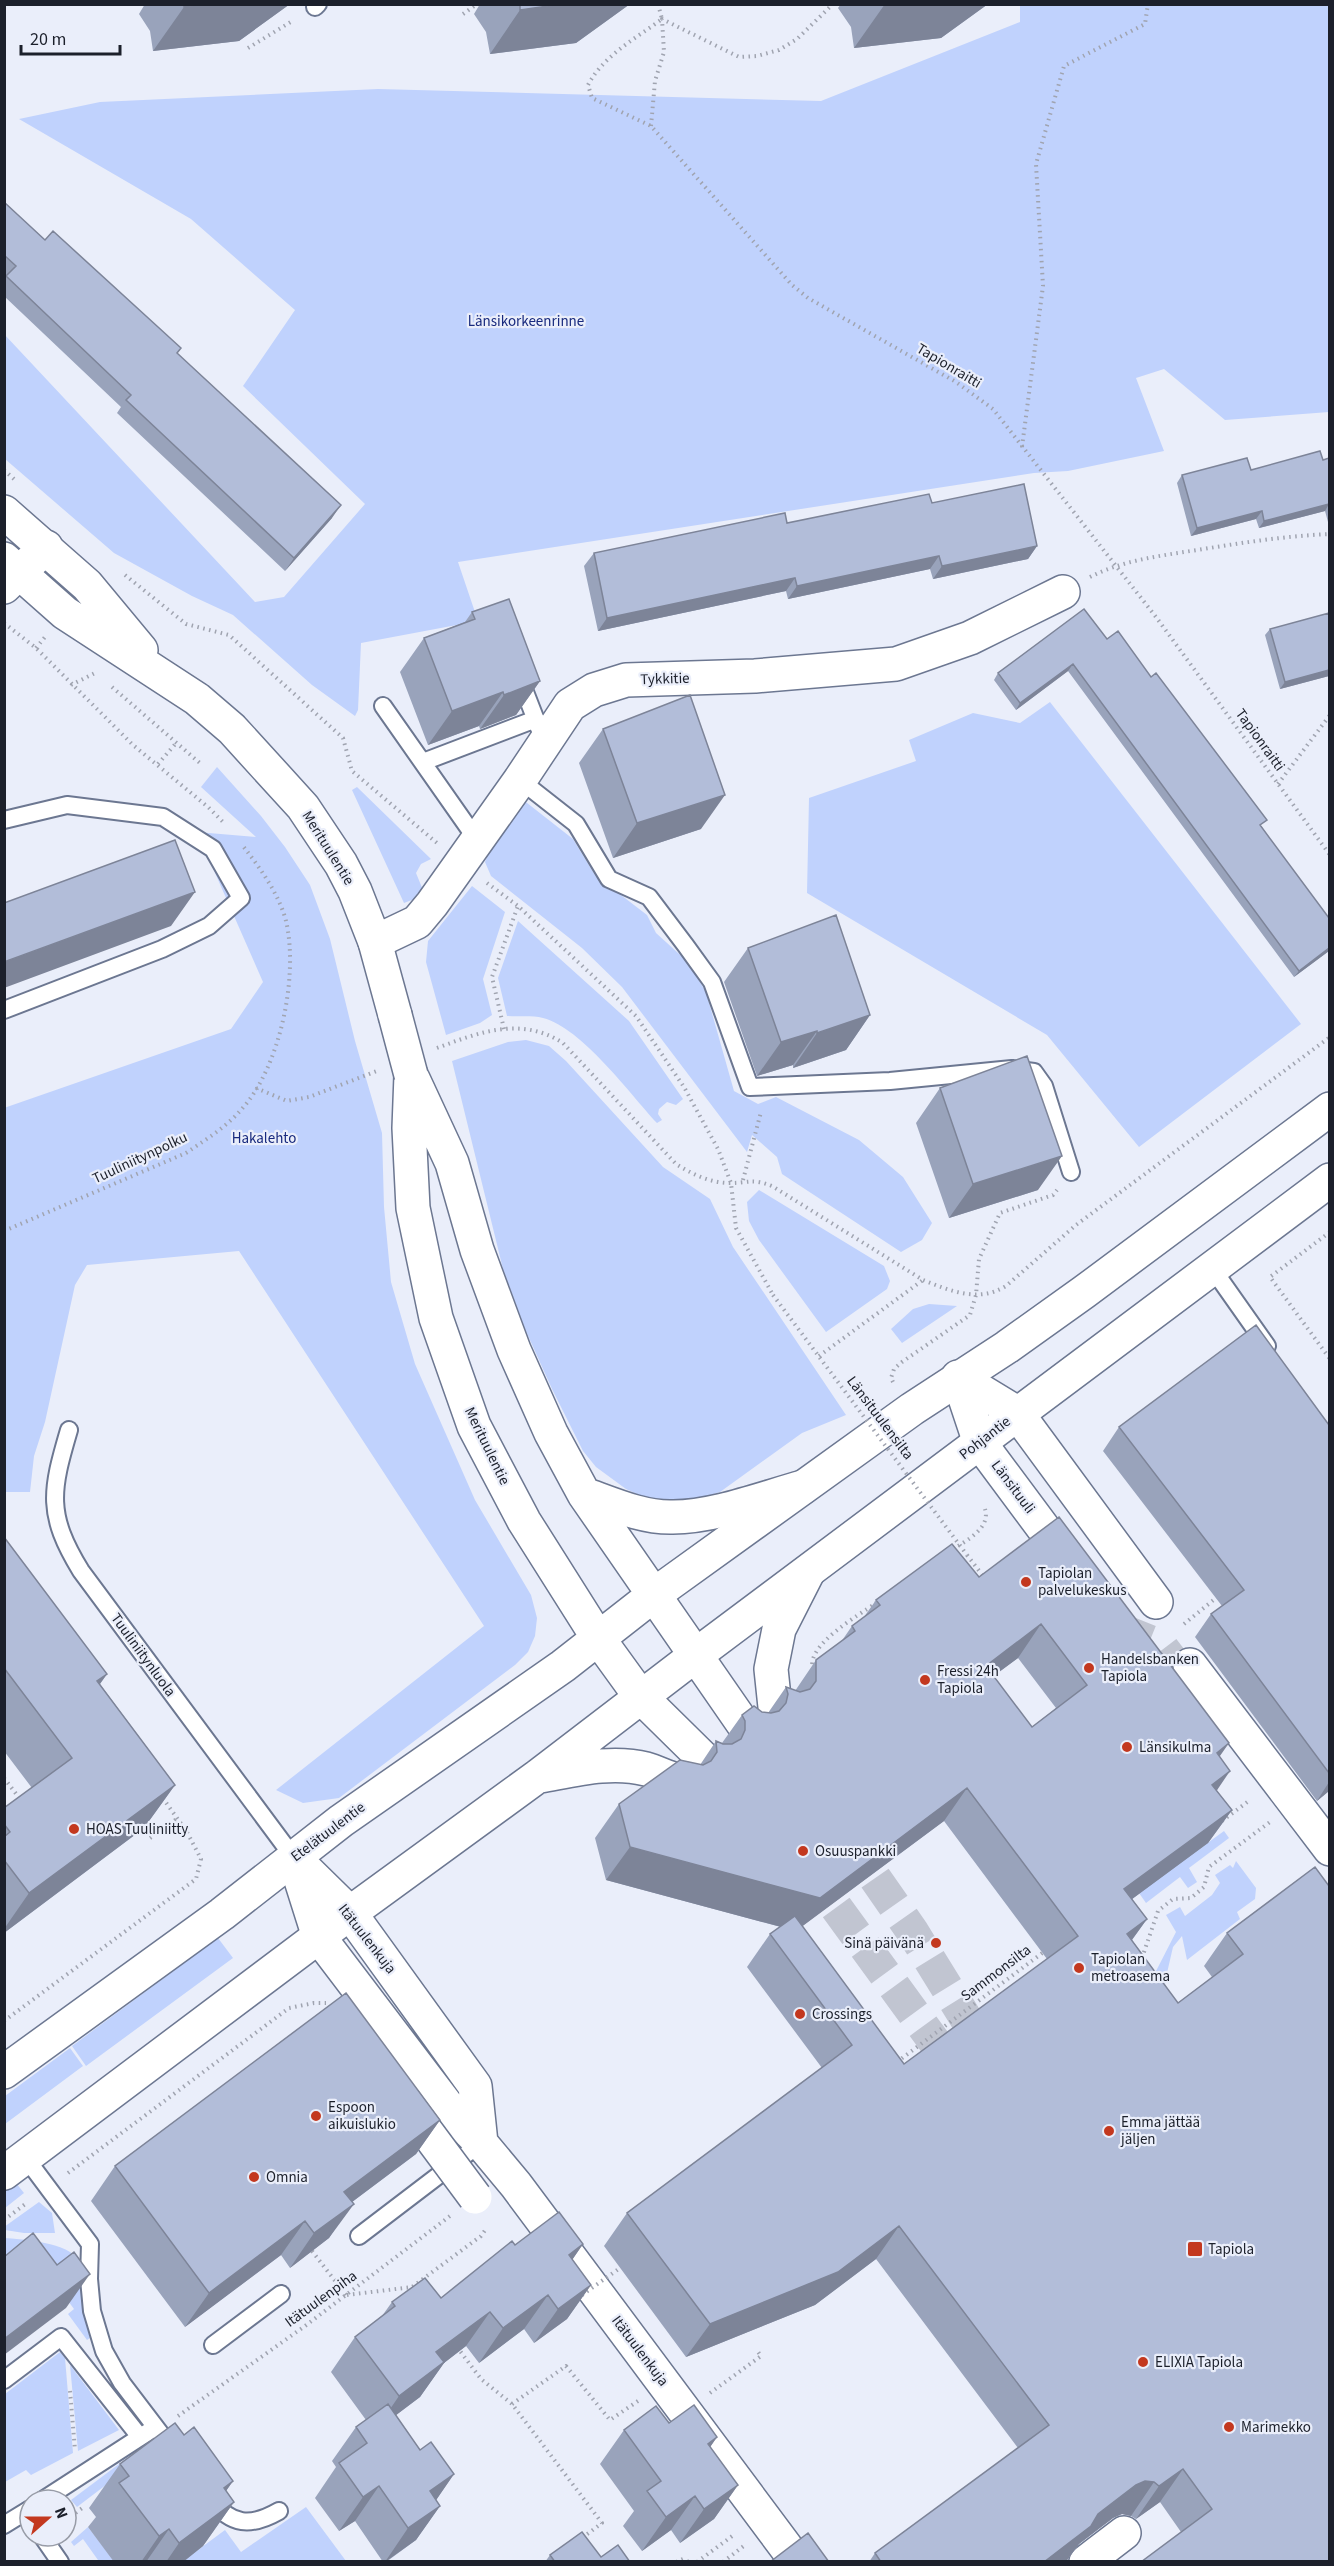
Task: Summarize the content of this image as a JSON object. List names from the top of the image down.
{
  "streets": {
    "main road": [
      "Tykkitie",
      "Merituulentie",
      "Pohjantie",
      "Länsituuli",
      "Etelätuulentie",
      "Itätuulenkuja"
    ],
    "lane": ["Tuuliniitynluola"],
    "path": [
      "Tapionraitti",
      "Tuuliniitynpolku",
      "Länsituulensilta",
      "Sammonsilta",
      "Itätuulenpiha"
    ]
  },
  "crossings": [
    ["Tykkitie", "Merituulentie"],
    ["Tykkitie", "Länsituulensilta"],
    ["Merituulentie", "Pohjantie"],
    ["Merituulentie", "Etelätuulentie"],
    ["Pohjantie", "Länsituuli"],
    ["Tuuliniitynluola", "Etelätuulentie"],
    ["Tuuliniitynluola", "Itätuulenkuja"],
    ["Etelätuulentie", "Itätuulenkuja"]
  ],
  "parks": ["Länsikorkeenrinne", "Hakalehto"],
  "places": {
    "other": [
      "Tapiolan palvelukeskus",
      "Handelsbanken Tapiola",
      "Fressi 24h Tapiola",
      "Länsikulma",
      "HOAS Tuuliniitty",
      "Osuuspankki",
      "Sinä päivänä",
      "Tapiolan metroasema",
      "Crossings",
      "Espoon aikuislukio",
      "Emma jättää jäljen",
      "Omnia",
      "ELIXIA Tapiola",
      "Marimekko"
    ],
    "transit": ["Tapiola"]
  },
  "scale_bar": "20 m",
  "north": "right"
}
